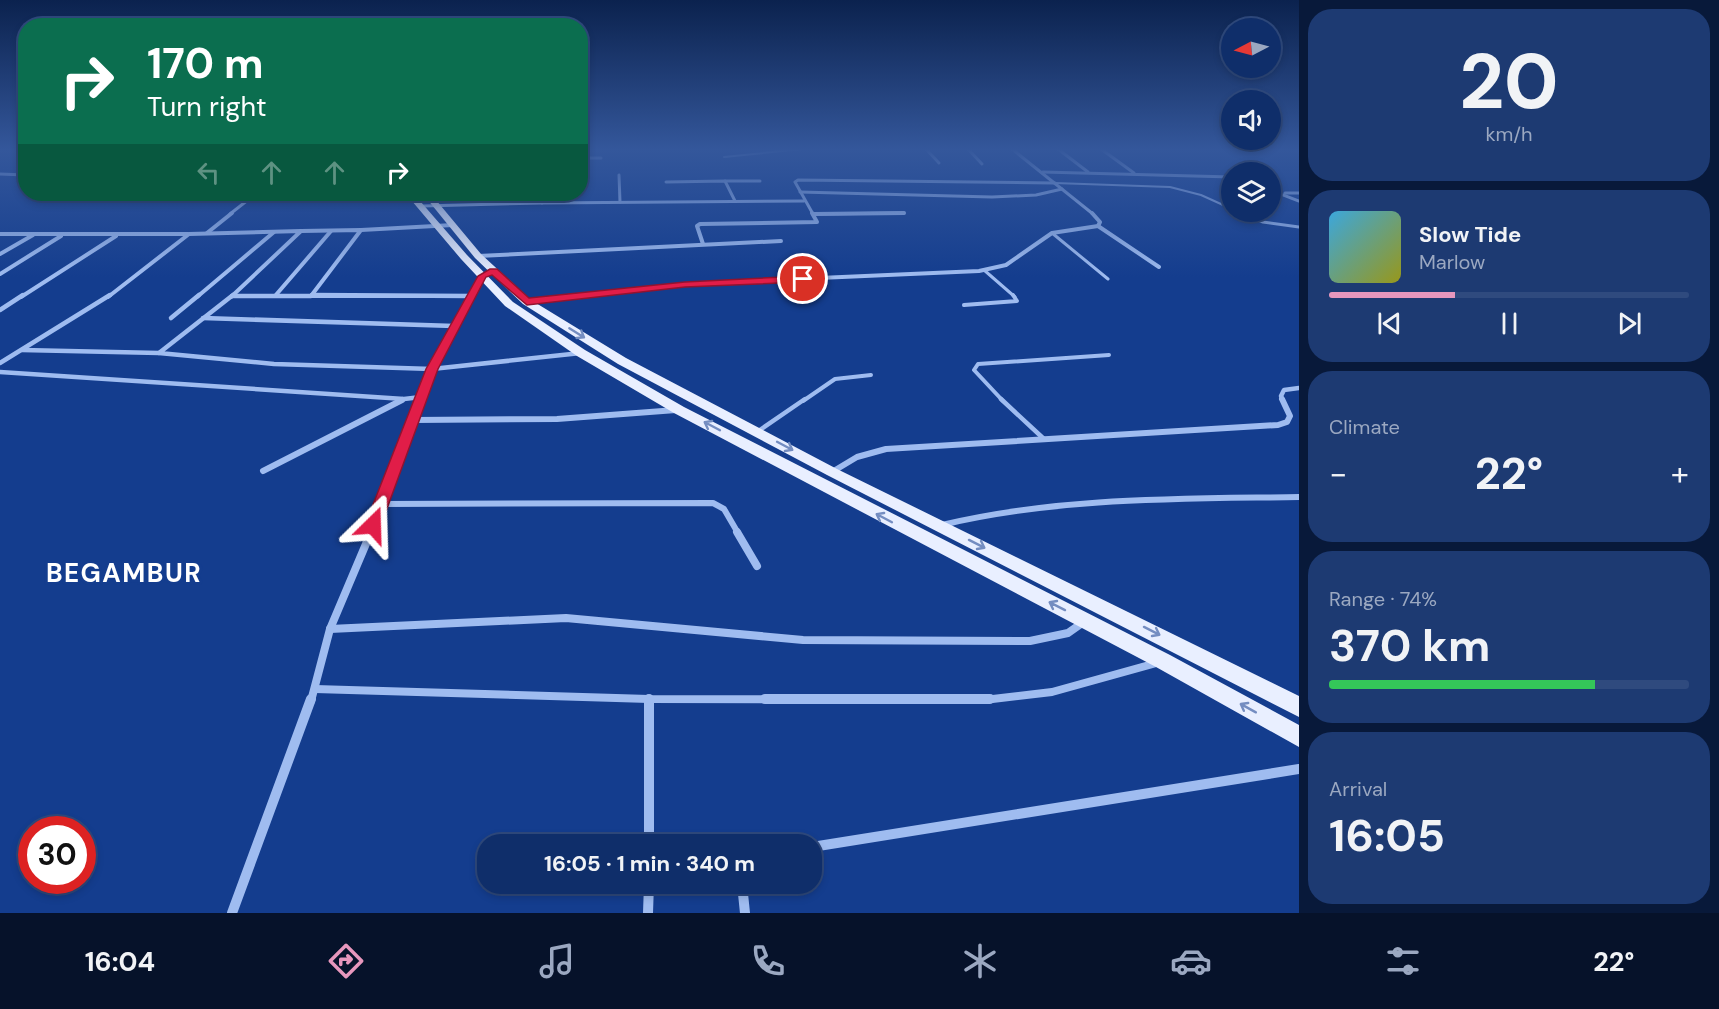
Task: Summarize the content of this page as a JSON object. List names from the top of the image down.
{
  "districts": ["BEGAMBUR"],
  "north": "left",
  "page": {
    "tile": [
      ["20", "km/h"],
      "Climate",
      ["Range · 74%", "370 km"],
      ["Arrival", "16:05"]
    ],
    "turn": ["170 m", "Turn right"],
    "song": ["Slow Tide", "Marlow"],
    "heat": ["−", "22°", "+"],
    "limit": "30",
    "trip": "16:05 · 1 min · 340 m",
    "tabs": ["16:04", "22°"]
  }
}
